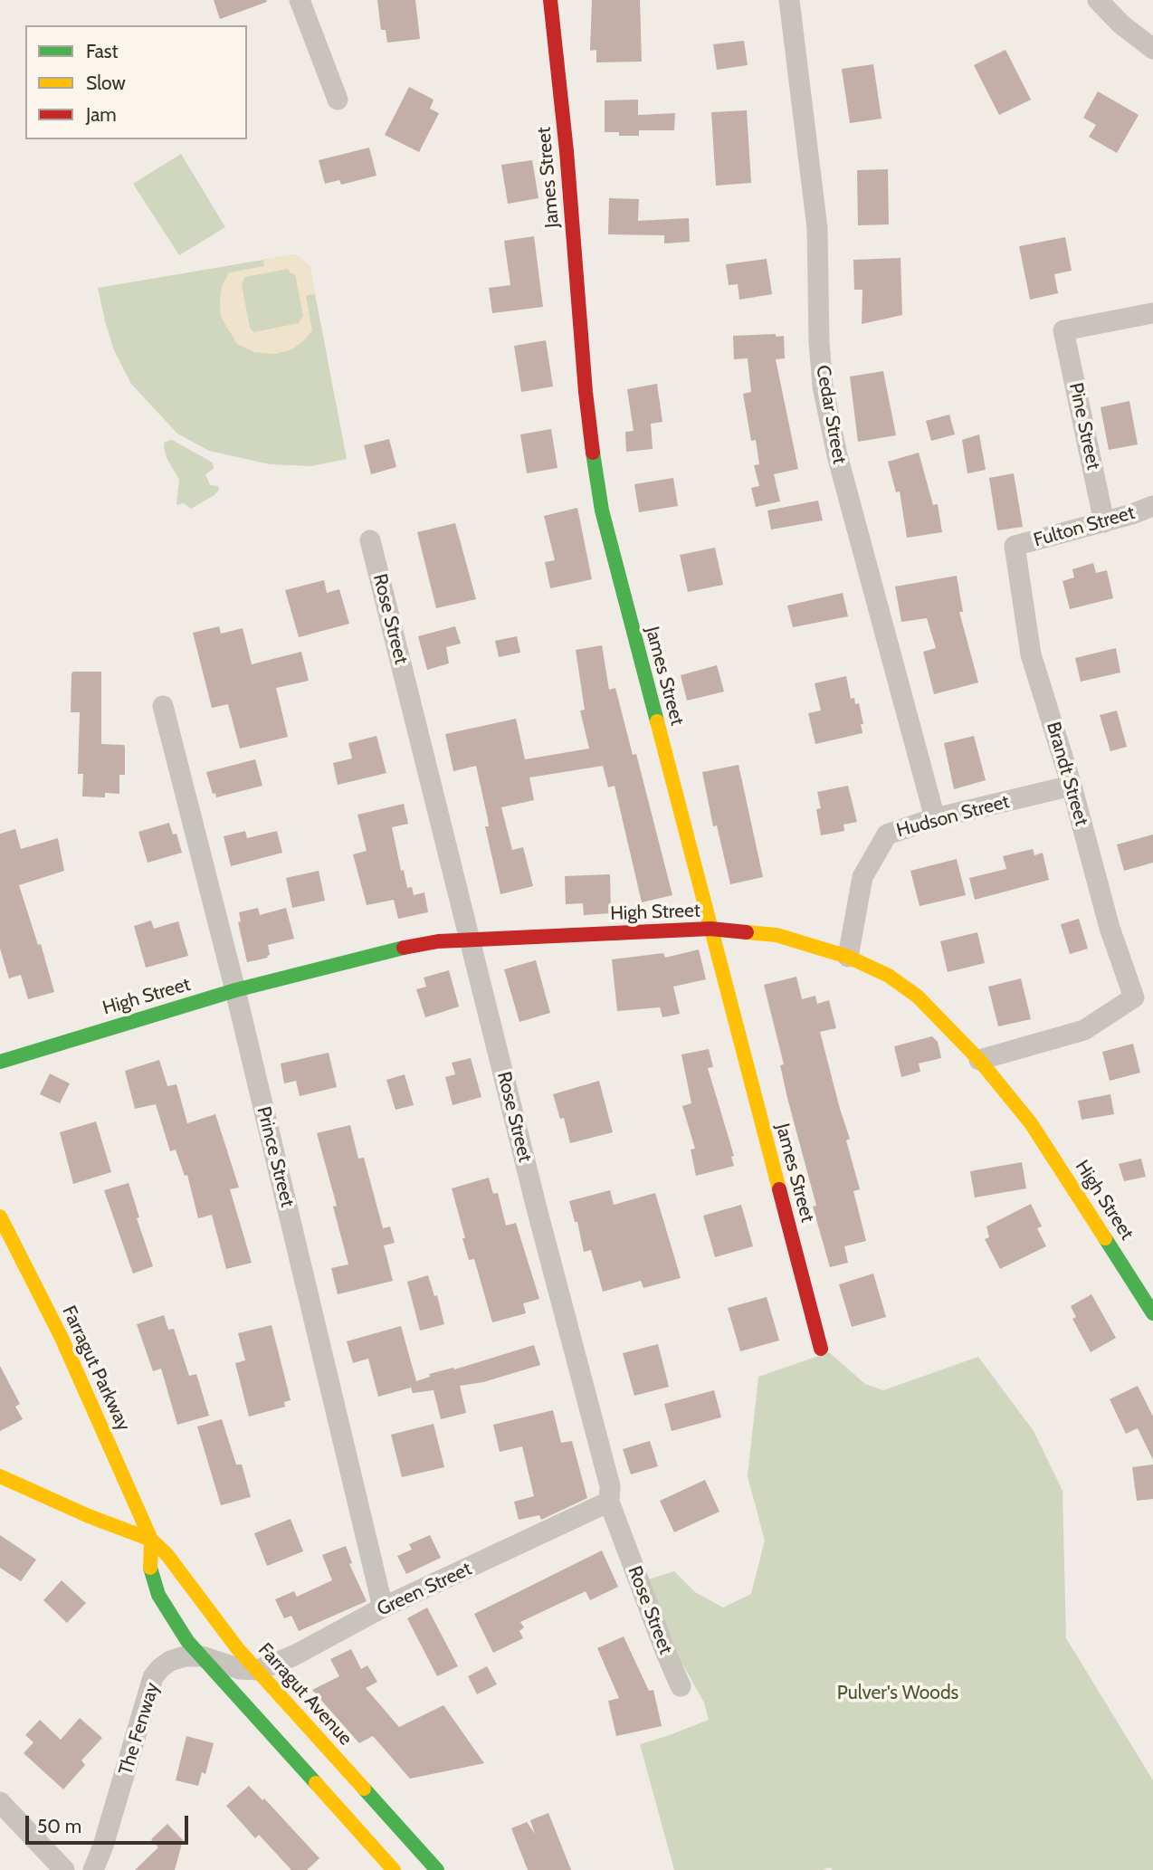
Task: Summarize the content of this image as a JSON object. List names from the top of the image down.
{
  "streets": {
    "street": [
      "James Street",
      "Cedar Street",
      "Pine Street",
      "Fulton Street",
      "Rose Street",
      "Brandt Street",
      "Hudson Street",
      "High Street",
      "Prince Street",
      "Farragut Parkway",
      "Green Street",
      "Farragut Avenue",
      "The Fenway"
    ]
  },
  "crossings": [
    ["James Street", "High Street"],
    ["Cedar Street", "Hudson Street"],
    ["Pine Street", "Fulton Street"],
    ["Fulton Street", "Brandt Street"],
    ["Rose Street", "High Street"],
    ["Rose Street", "Green Street"],
    ["Brandt Street", "Hudson Street"],
    ["Brandt Street", "High Street"],
    ["Hudson Street", "High Street"],
    ["High Street", "Prince Street"],
    ["Prince Street", "Green Street"],
    ["Farragut Parkway", "Farragut Avenue"],
    ["Green Street", "Farragut Avenue"],
    ["Green Street", "The Fenway"],
    ["Farragut Avenue", "The Fenway"]
  ],
  "parks": ["Pulver's Woods"],
  "legend": ["Fast", "Slow", "Jam"],
  "scale_bar": "50 m"
}
